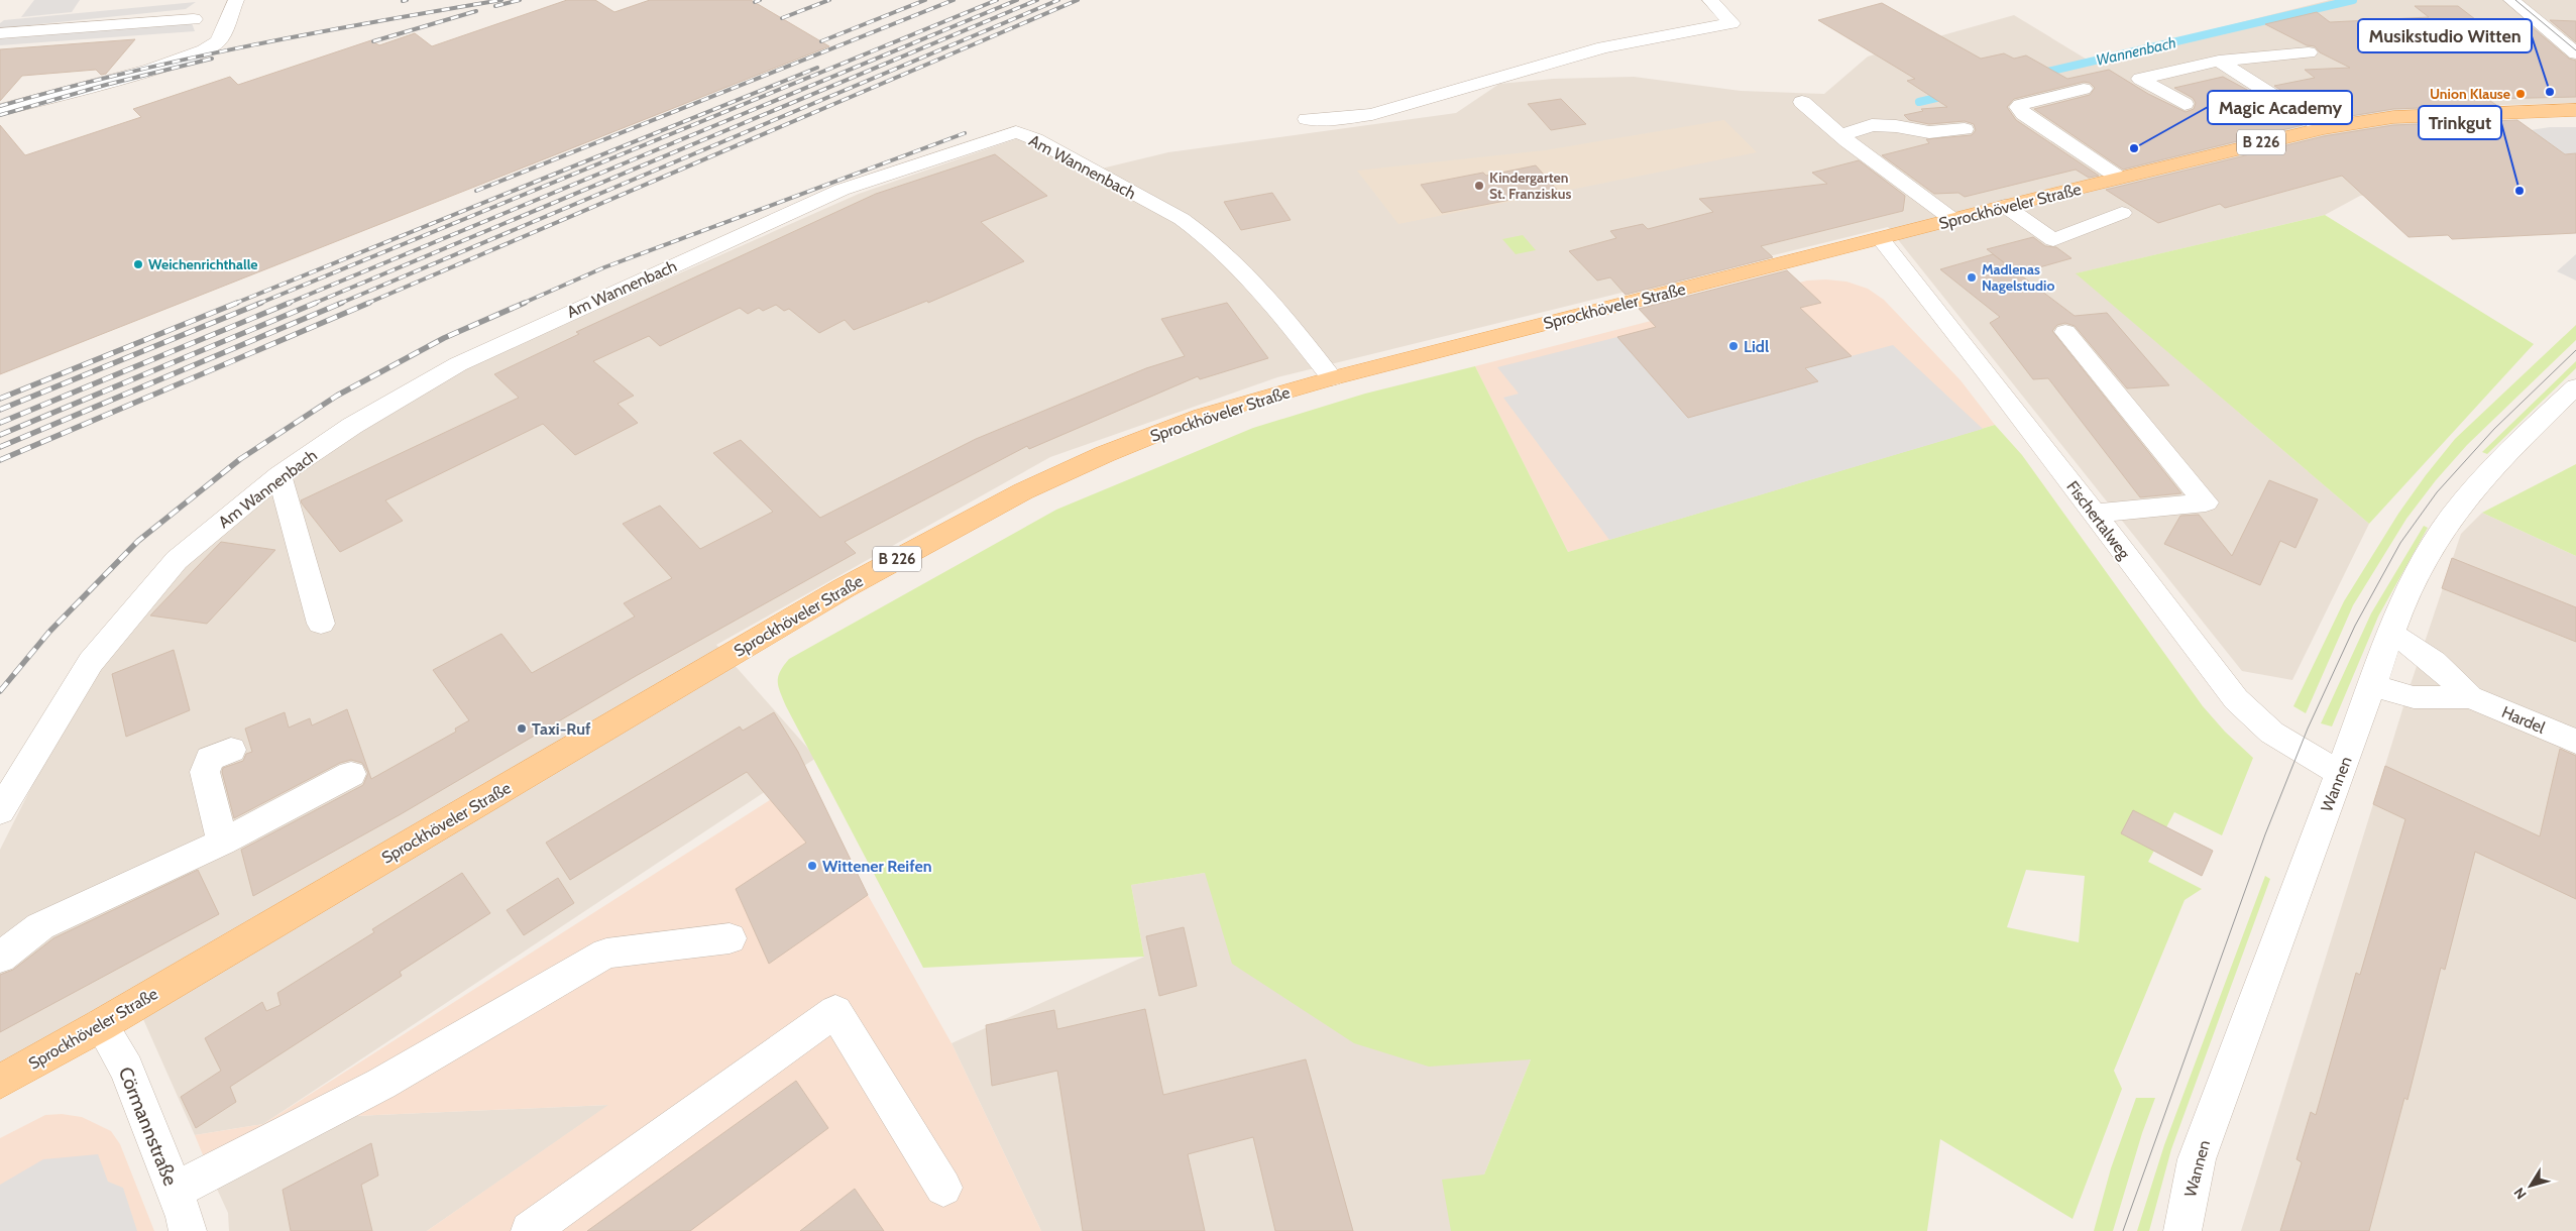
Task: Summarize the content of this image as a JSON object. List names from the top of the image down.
{
  "streets": {
    "main road": ["B 226", "Sprockhöveler Straße"],
    "street": [
      "Am Wannenbach",
      "Fischertalweg",
      "Hardel",
      "Wannen",
      "Cörmannstraße"
    ]
  },
  "crossings": [
    ["Am Wannenbach", "Sprockhöveler Straße"],
    ["Sprockhöveler Straße", "Fischertalweg"],
    ["Sprockhöveler Straße", "Cörmannstraße"],
    ["Fischertalweg", "Wannen"],
    ["Hardel", "Wannen"]
  ],
  "water": ["Wannenbach"],
  "places": [
    "Musikstudio Witten",
    "Union Klause",
    "Magic Academy",
    "Kindergarten St. Franziskus",
    "Trinkgut",
    "Weichenrichthalle",
    "Madlenas Nagelstudio",
    "Lidl",
    "Taxi-Ruf",
    "Wittener Reifen"
  ],
  "north": "bottom left"
}
